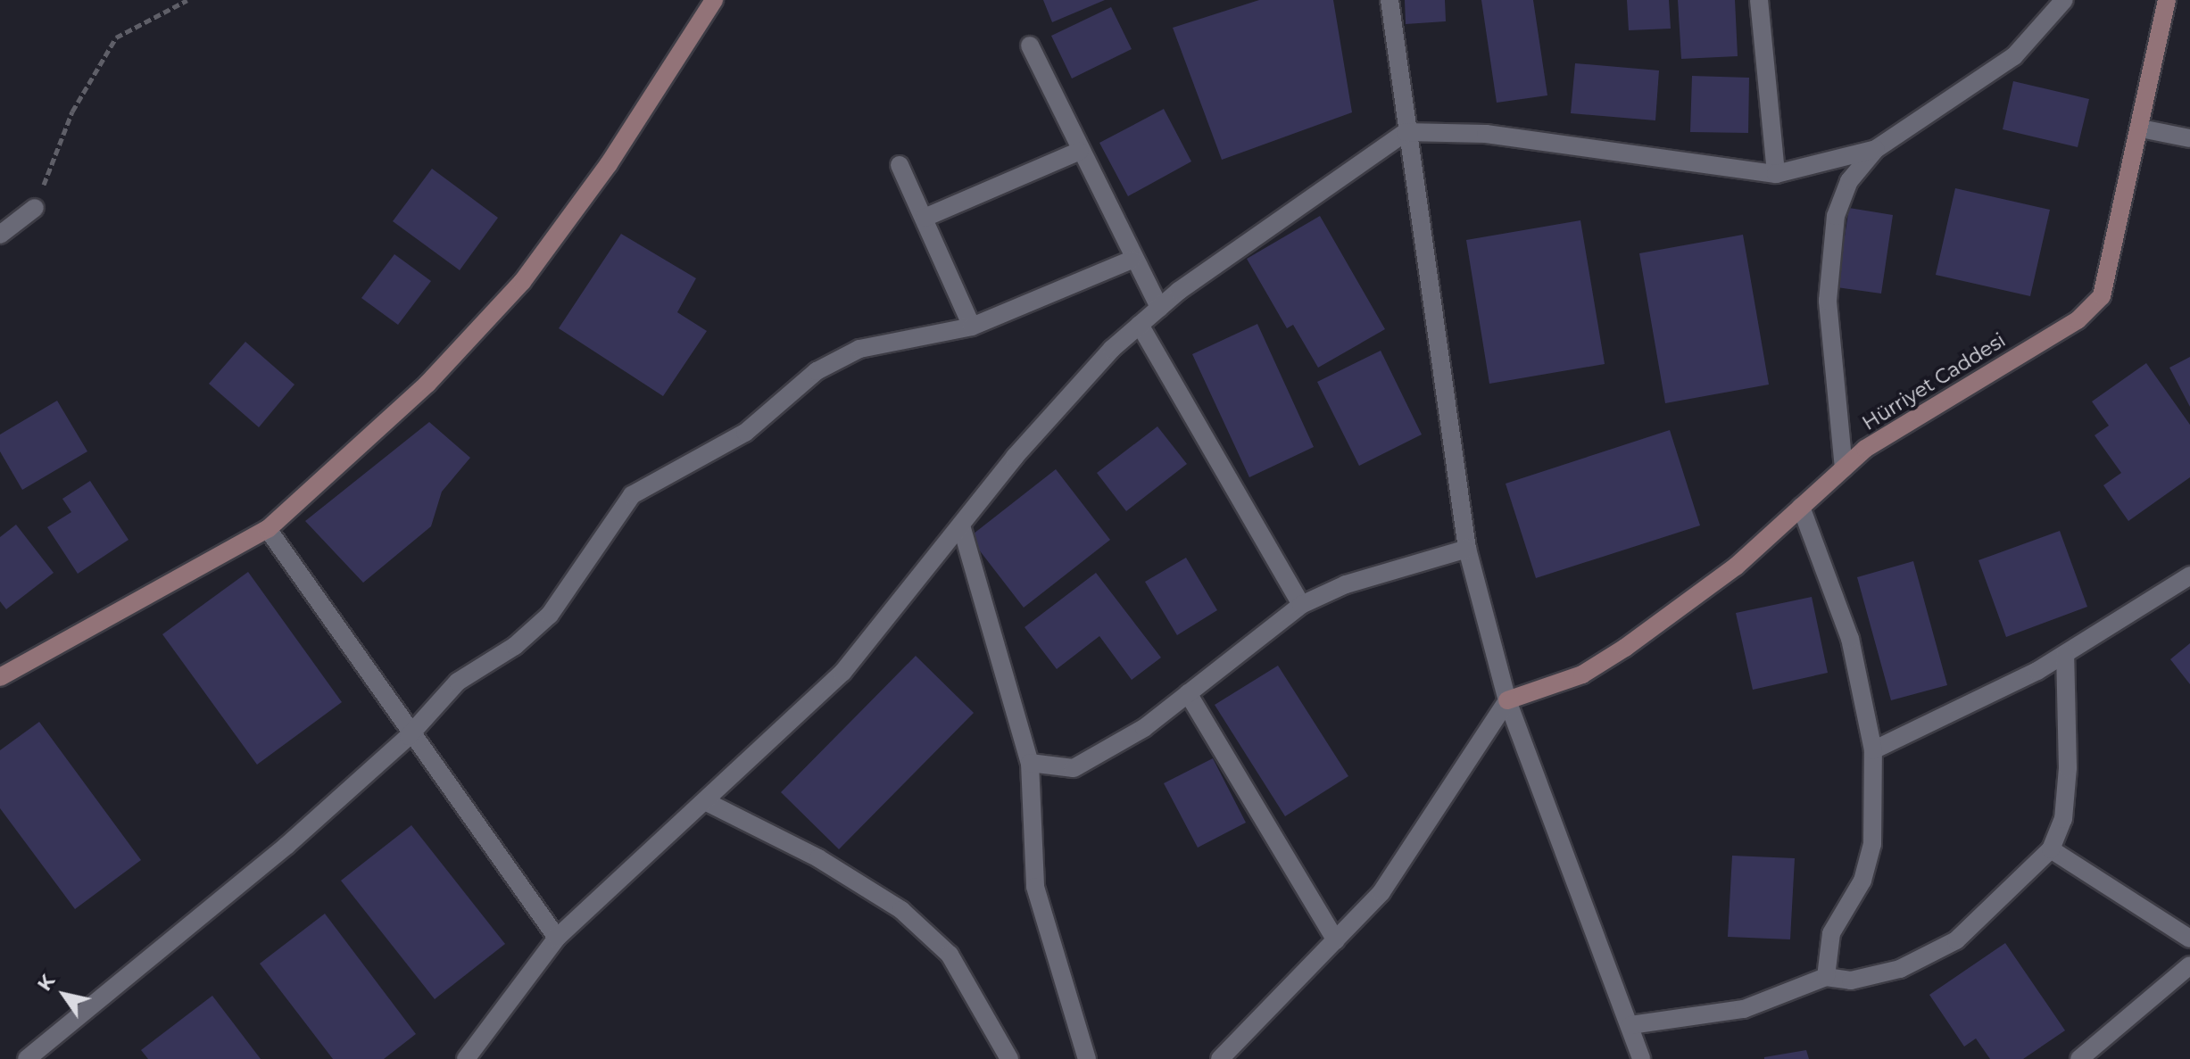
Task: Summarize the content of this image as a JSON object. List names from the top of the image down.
{
  "streets": {
    "street": ["Hürriyet Caddesi"]
  },
  "north": "top left"
}
